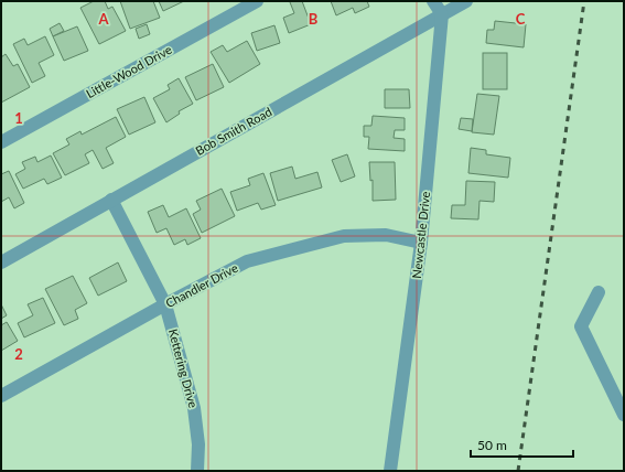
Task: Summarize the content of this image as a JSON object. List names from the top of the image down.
{
  "streets": {
    "street": [
      "Little-Wood Drive",
      "Bob Smith Road",
      "Newcastle Drive",
      "Chandler Drive",
      "Kettering Drive"
    ]
  },
  "crossings": [
    ["Bob Smith Road", "Newcastle Drive"],
    ["Bob Smith Road", "Kettering Drive"],
    ["Newcastle Drive", "Chandler Drive"],
    ["Chandler Drive", "Kettering Drive"]
  ],
  "scale_bar": "50 m",
  "grid": {
    "columns": ["A", "B", "C"],
    "rows": ["1", "2"]
  }
}
